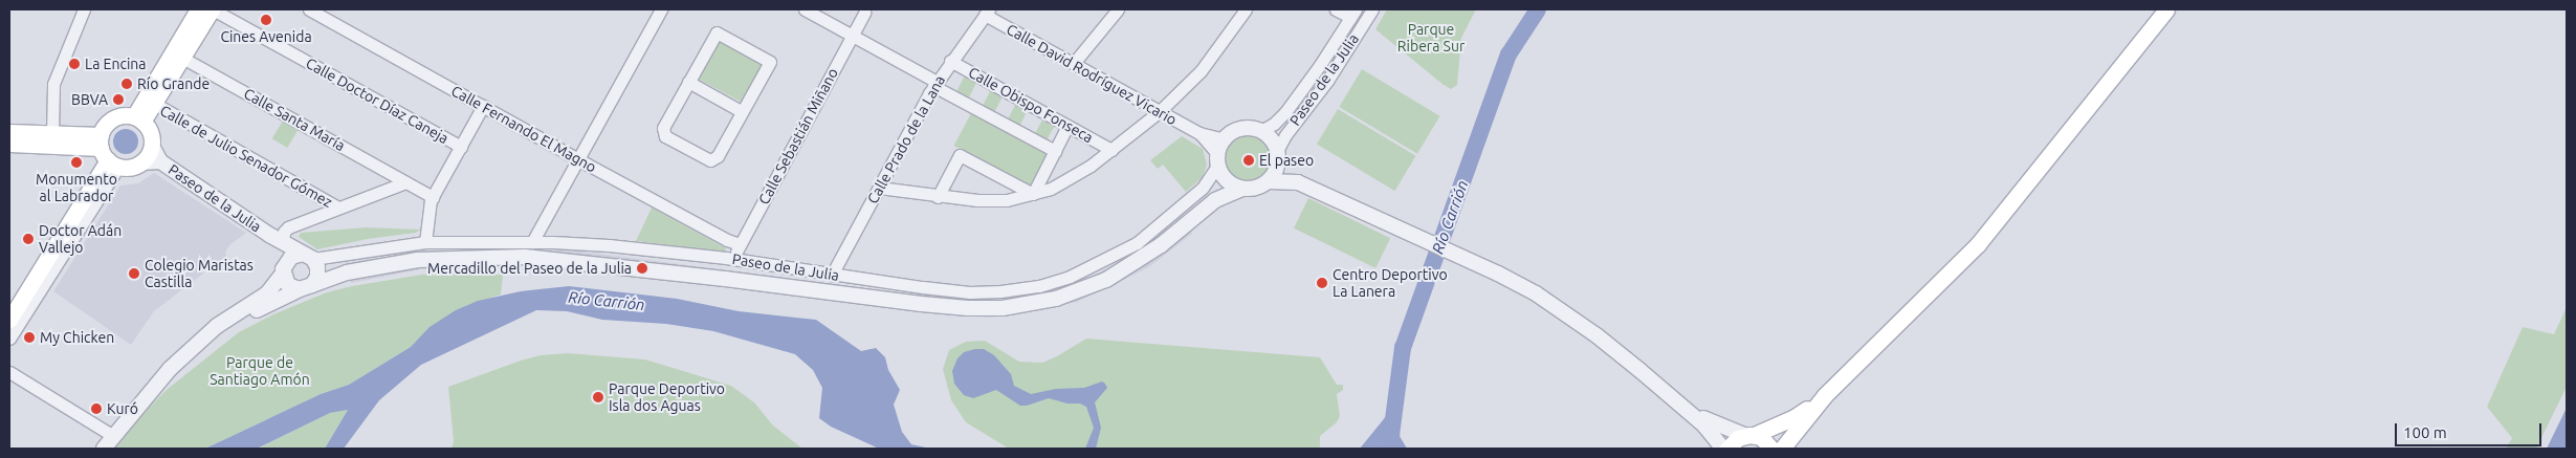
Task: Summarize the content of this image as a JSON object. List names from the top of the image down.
{
  "streets": {
    "street": [
      "Calle David Rodríguez Vicario",
      "Paseo de la Julia",
      "Calle Doctor Díaz Caneja",
      "Calle Obispo Fonseca",
      "Calle Santa María",
      "Calle Fernando El Magno",
      "Calle Sebastián Miñano",
      "Calle Prado de la Lana",
      "Calle de Julio Senador Gómez"
    ]
  },
  "crossings": [
    ["Calle David Rodríguez Vicario", "Paseo de la Julia"],
    ["Calle David Rodríguez Vicario", "Calle Prado de la Lana"],
    ["Paseo de la Julia", "Calle Sebastián Miñano"],
    ["Paseo de la Julia", "Calle Prado de la Lana"],
    ["Calle Obispo Fonseca", "Calle Sebastián Miñano"],
    ["Calle Obispo Fonseca", "Calle Prado de la Lana"],
    ["Calle Fernando El Magno", "Calle Sebastián Miñano"]
  ],
  "water": ["Río Carrión"],
  "parks": ["Parque Ribera Sur", "Parque de Santiago Amón"],
  "places": [
    "Cines Avenida",
    "La Encina",
    "Río Grande",
    "BBVA",
    "El paseo",
    "Monumento al Labrador",
    "Doctor Adán Vallejo",
    "Mercadillo del Paseo de la Julia",
    "Colegio Maristas Castilla",
    "Centro Deportivo La Lanera",
    "My Chicken",
    "Parque Deportivo Isla dos Aguas",
    "Kuró"
  ],
  "scale_bar": "100 m"
}
